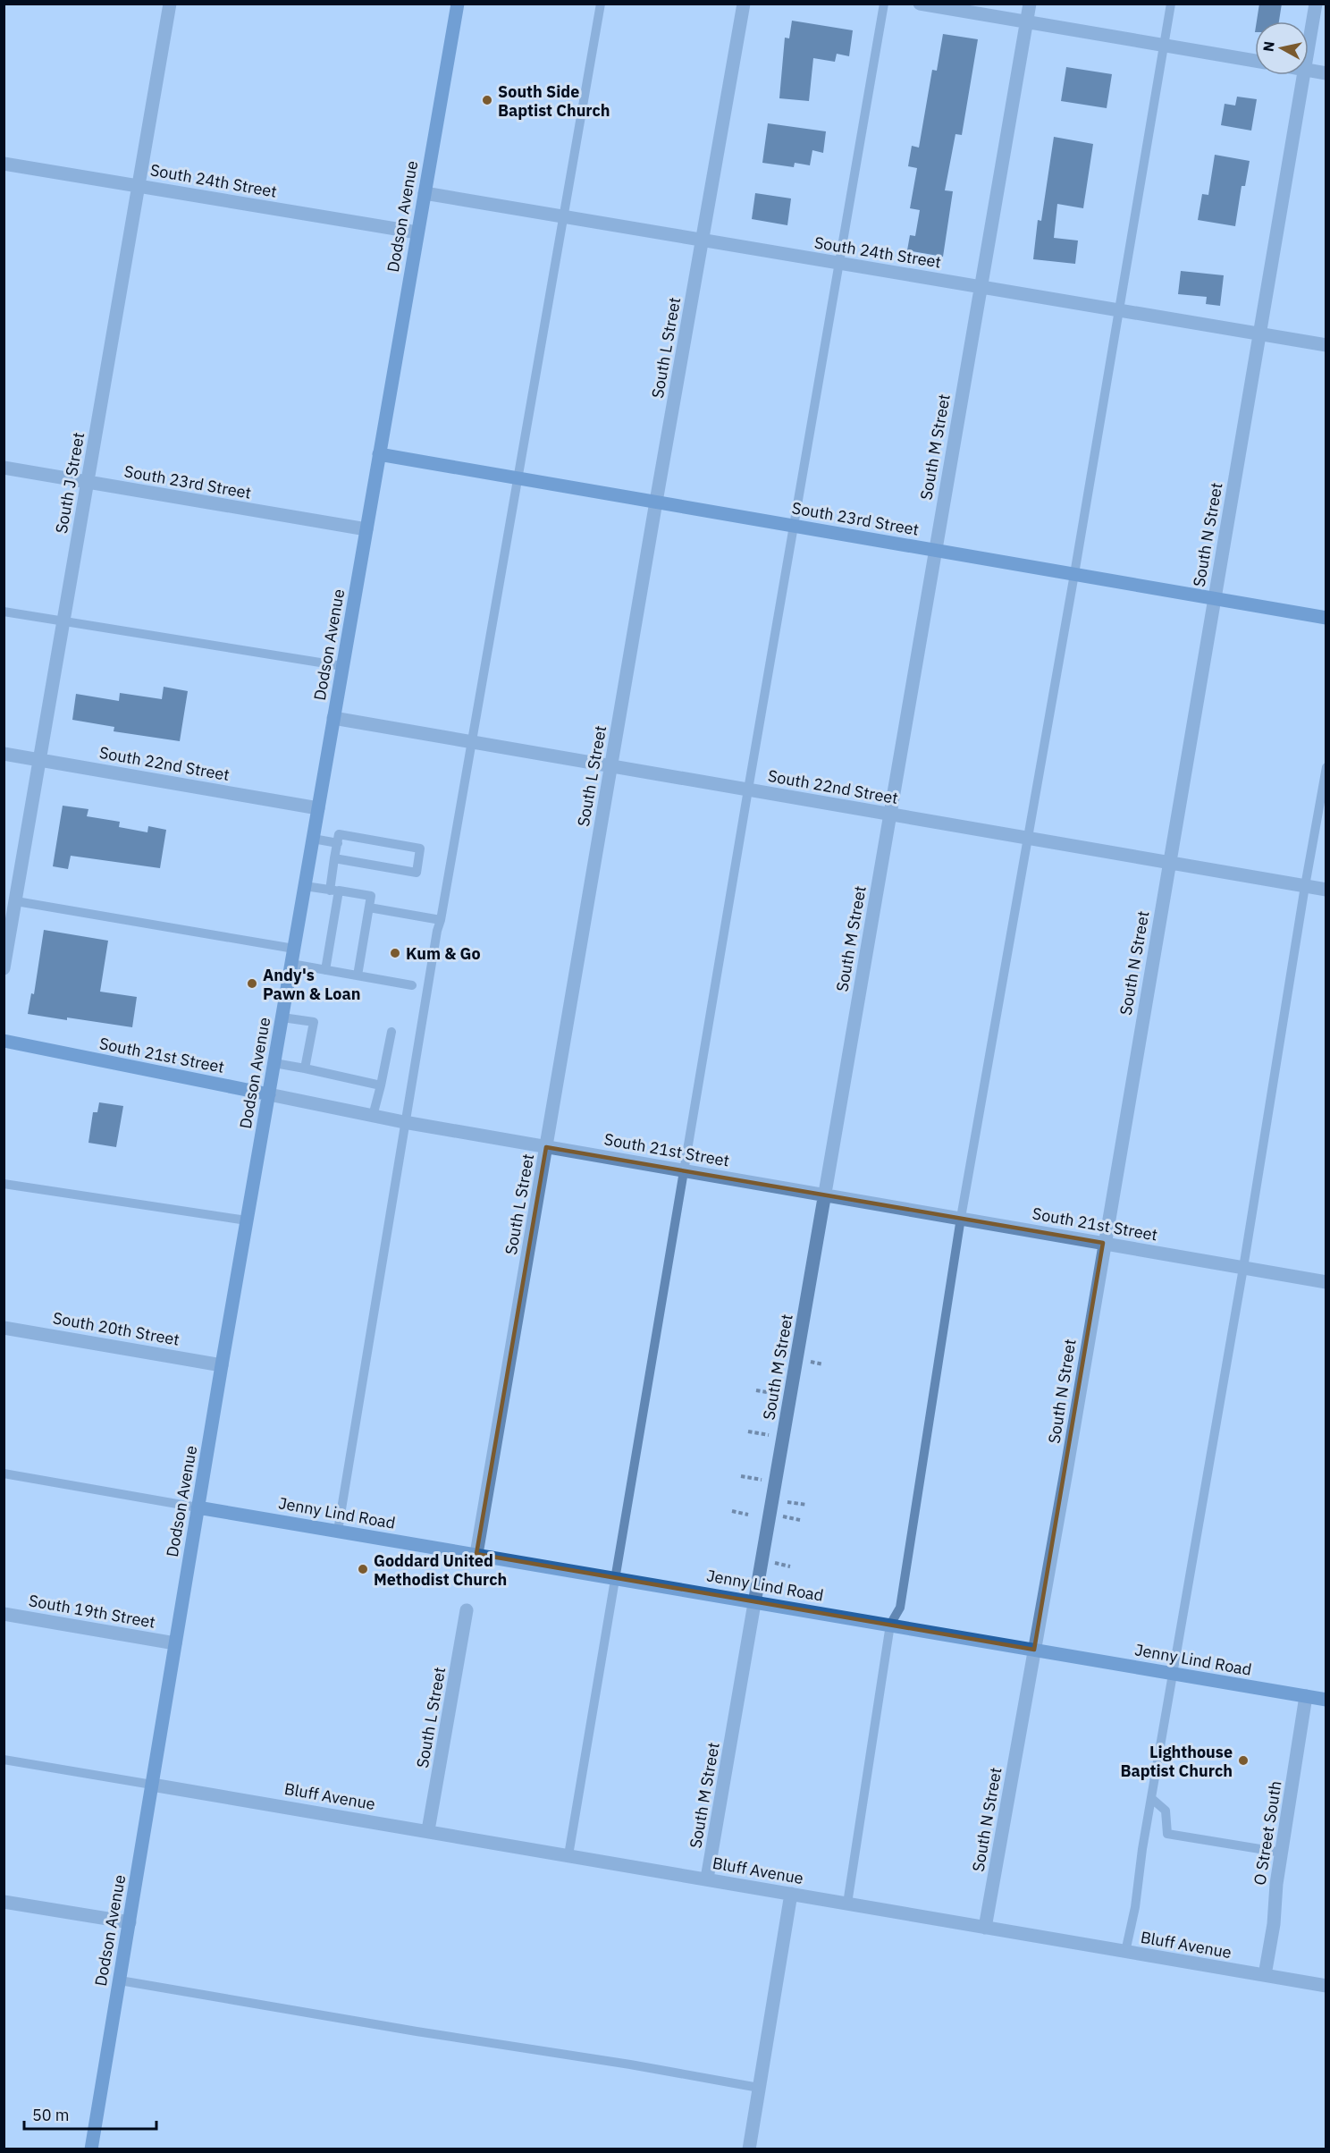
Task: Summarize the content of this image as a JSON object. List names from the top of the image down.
{
  "streets": {
    "street": [
      "South 24th Street",
      "Dodson Avenue",
      "South L Street",
      "South M Street",
      "South 23rd Street",
      "South J Street",
      "South N Street",
      "South 22nd Street",
      "South 21st Street",
      "South 20th Street",
      "Jenny Lind Road",
      "South 19th Street",
      "Bluff Avenue",
      "O Street South"
    ]
  },
  "crossings": [
    ["South 24th Street", "Dodson Avenue"],
    ["South 24th Street", "South L Street"],
    ["South 24th Street", "South M Street"],
    ["South 24th Street", "South J Street"],
    ["South 24th Street", "South N Street"],
    ["Dodson Avenue", "South 23rd Street"],
    ["Dodson Avenue", "South 22nd Street"],
    ["Dodson Avenue", "South 21st Street"],
    ["Dodson Avenue", "South 20th Street"],
    ["Dodson Avenue", "Jenny Lind Road"],
    ["Dodson Avenue", "South 19th Street"],
    ["Dodson Avenue", "Bluff Avenue"],
    ["South L Street", "South 23rd Street"],
    ["South L Street", "South 22nd Street"],
    ["South L Street", "South 21st Street"],
    ["South L Street", "Jenny Lind Road"],
    ["South L Street", "Bluff Avenue"],
    ["South M Street", "South 23rd Street"],
    ["South M Street", "South 22nd Street"],
    ["South M Street", "South 21st Street"],
    ["South M Street", "Jenny Lind Road"],
    ["South M Street", "Bluff Avenue"],
    ["South 23rd Street", "South J Street"],
    ["South 23rd Street", "South N Street"],
    ["South J Street", "South 22nd Street"],
    ["South N Street", "South 22nd Street"],
    ["South N Street", "South 21st Street"],
    ["South N Street", "Jenny Lind Road"],
    ["South N Street", "Bluff Avenue"],
    ["Jenny Lind Road", "O Street South"],
    ["Bluff Avenue", "O Street South"]
  ],
  "places": [
    "South Side Baptist Church",
    "Kum & Go",
    "Andy's Pawn & Loan",
    "Goddard United Methodist Church",
    "Lighthouse Baptist Church"
  ],
  "scale_bar": "50 m",
  "north": "left"
}
